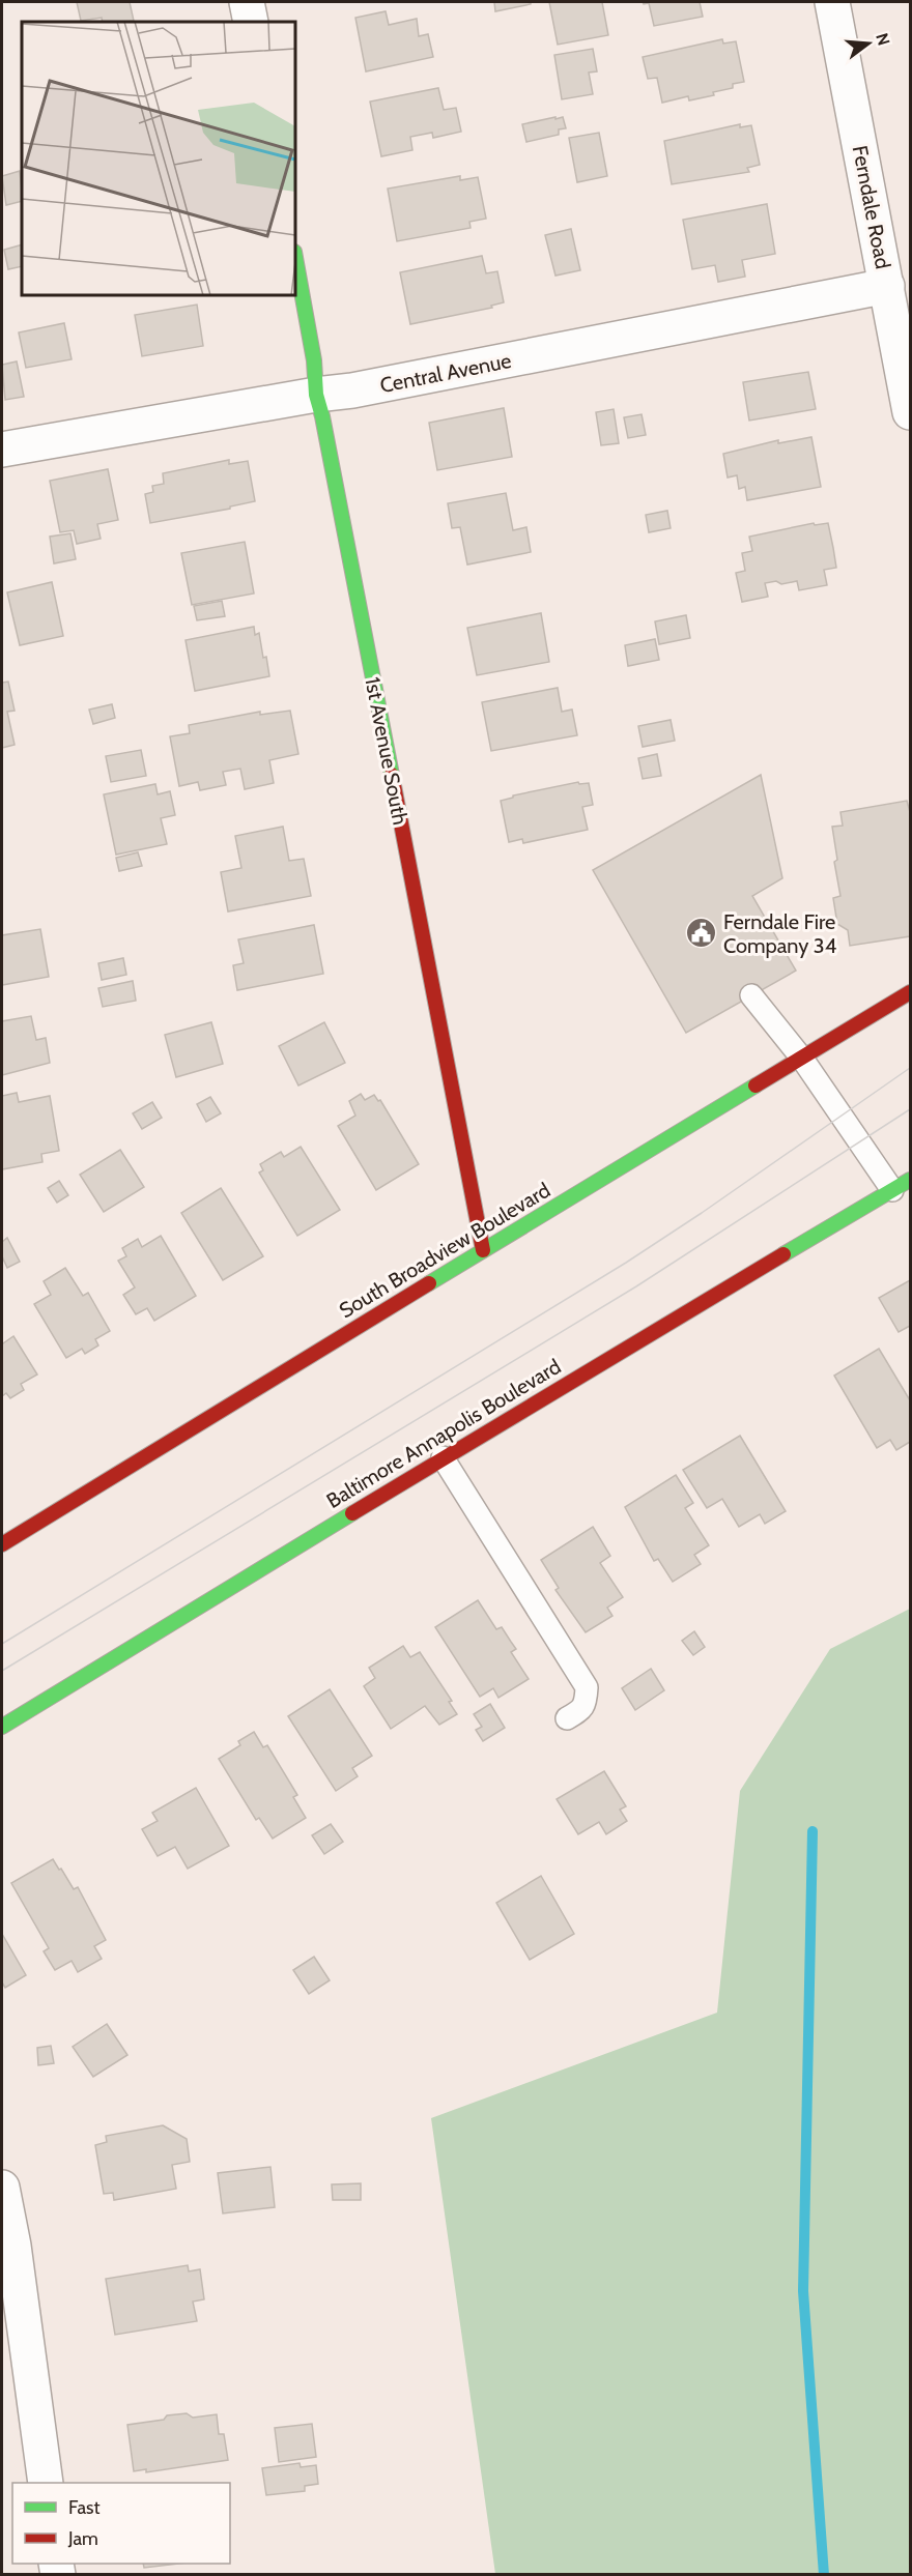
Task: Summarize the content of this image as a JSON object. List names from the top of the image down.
{
  "streets": {
    "street": [
      "Ferndale Road",
      "Central Avenue",
      "1st Avenue South",
      "South Broadview Boulevard",
      "Baltimore Annapolis Boulevard"
    ]
  },
  "crossings": [
    ["Ferndale Road", "Central Avenue"],
    ["Central Avenue", "1st Avenue South"],
    ["1st Avenue South", "South Broadview Boulevard"]
  ],
  "places": {
    "public building": ["Ferndale Fire Company 34"]
  },
  "legend": ["Fast", "Jam"],
  "north": "right"
}
